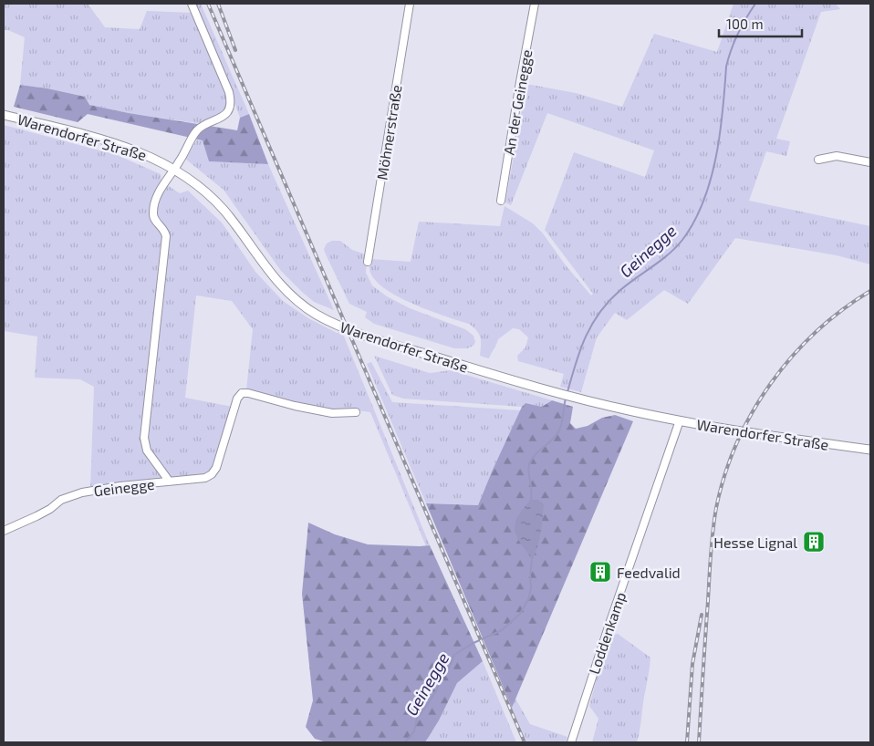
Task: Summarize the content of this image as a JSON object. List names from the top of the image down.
{
  "streets": {
    "street": [
      "An der Geinegge",
      "Möhnerstraße",
      "Warendorfer Straße",
      "Geinegge",
      "Loddenkamp"
    ]
  },
  "crossings": [
    ["Warendorfer Straße", "Loddenkamp"]
  ],
  "water": ["Geinegge"],
  "places": {
    "building": ["Hesse Lignal", "Feedvalid"]
  },
  "scale_bar": "100 m"
}
